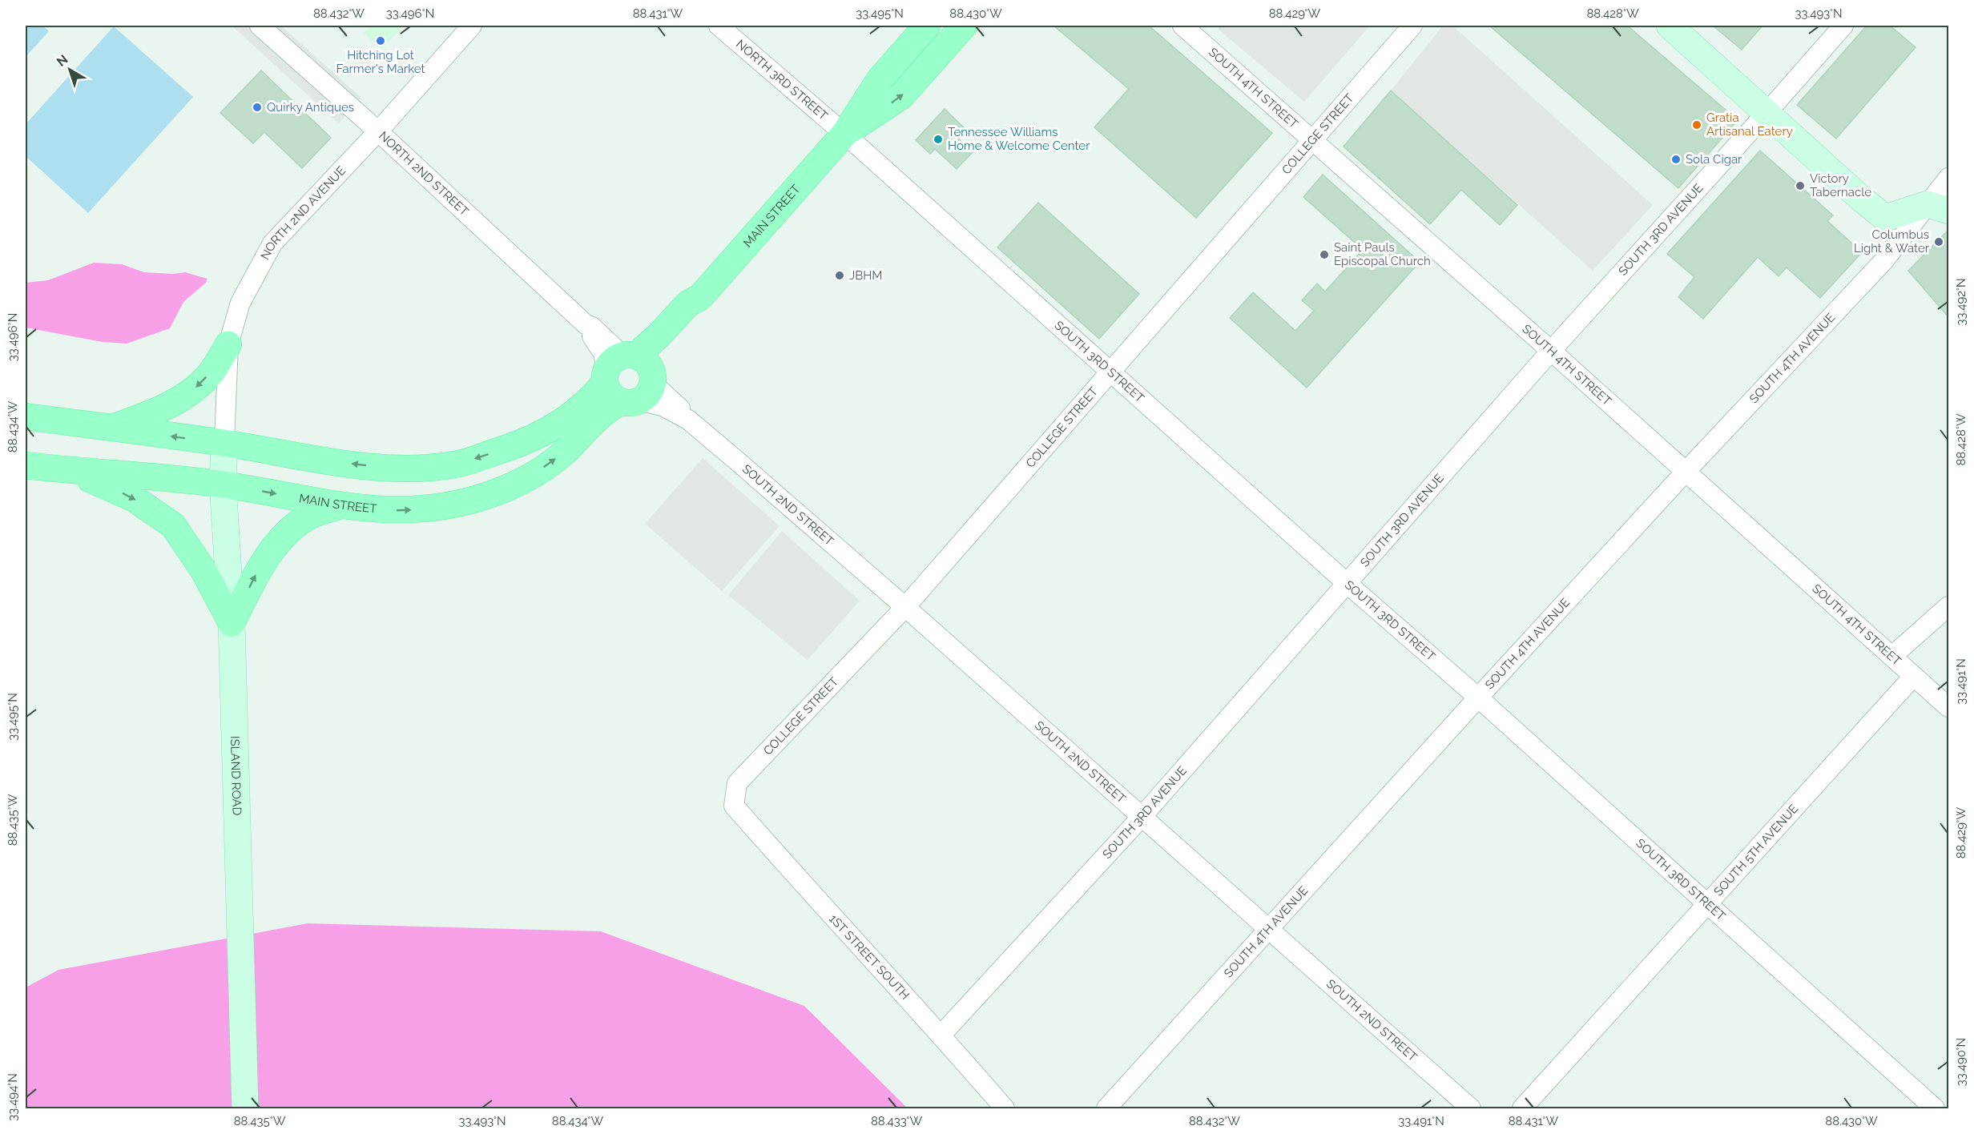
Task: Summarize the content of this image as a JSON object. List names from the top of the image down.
{
  "streets": {
    "main road": ["MAIN STREET"],
    "street": [
      "NORTH 3RD STREET",
      "SOUTH 4TH STREET",
      "COLLEGE STREET",
      "NORTH 2ND STREET",
      "NORTH 2ND AVENUE",
      "SOUTH 3RD AVENUE",
      "SOUTH 4TH AVENUE",
      "SOUTH 3RD STREET",
      "SOUTH 2ND STREET",
      "ISLAND ROAD",
      "SOUTH 5TH AVENUE",
      "1ST STREET SOUTH"
    ]
  },
  "crossings": [
    ["NORTH 3RD STREET", "MAIN STREET"],
    ["NORTH 3RD STREET", "SOUTH 3RD STREET"],
    ["SOUTH 4TH STREET", "COLLEGE STREET"],
    ["SOUTH 4TH STREET", "SOUTH 3RD AVENUE"],
    ["SOUTH 4TH STREET", "SOUTH 4TH AVENUE"],
    ["SOUTH 4TH STREET", "SOUTH 5TH AVENUE"],
    ["COLLEGE STREET", "SOUTH 3RD STREET"],
    ["COLLEGE STREET", "SOUTH 2ND STREET"],
    ["COLLEGE STREET", "1ST STREET SOUTH"],
    ["NORTH 2ND STREET", "NORTH 2ND AVENUE"],
    ["NORTH 2ND STREET", "MAIN STREET"],
    ["NORTH 2ND STREET", "SOUTH 2ND STREET"],
    ["NORTH 2ND AVENUE", "MAIN STREET"],
    ["NORTH 2ND AVENUE", "ISLAND ROAD"],
    ["MAIN STREET", "SOUTH 3RD STREET"],
    ["MAIN STREET", "SOUTH 2ND STREET"],
    ["MAIN STREET", "ISLAND ROAD"],
    ["SOUTH 3RD AVENUE", "SOUTH 3RD STREET"],
    ["SOUTH 3RD AVENUE", "SOUTH 2ND STREET"],
    ["SOUTH 3RD AVENUE", "1ST STREET SOUTH"],
    ["SOUTH 4TH AVENUE", "SOUTH 3RD STREET"],
    ["SOUTH 4TH AVENUE", "SOUTH 2ND STREET"],
    ["SOUTH 3RD STREET", "SOUTH 5TH AVENUE"]
  ],
  "places": [
    "Hitching Lot Farmer's Market",
    "Quirky Antiques",
    "Gratia Artisanal Eatery",
    "Tennessee Williams Home & Welcome Center",
    "Sola Cigar",
    "Victory Tabernacle",
    "Columbus Light & Water",
    "Saint Pauls Episcopal Church",
    "JBHM"
  ],
  "north": "top left",
  "coordinates": [
    "88.432°W",
    "33.496°N",
    "88.431°W",
    "33.495°N",
    "88.430°W",
    "88.429°W",
    "88.428°W",
    "33.493°N",
    "33.492°N",
    "88.434°W",
    "33.491°N",
    "88.435°W",
    "33.490°N",
    "33.494°N",
    "88.433°W"
  ]
}
